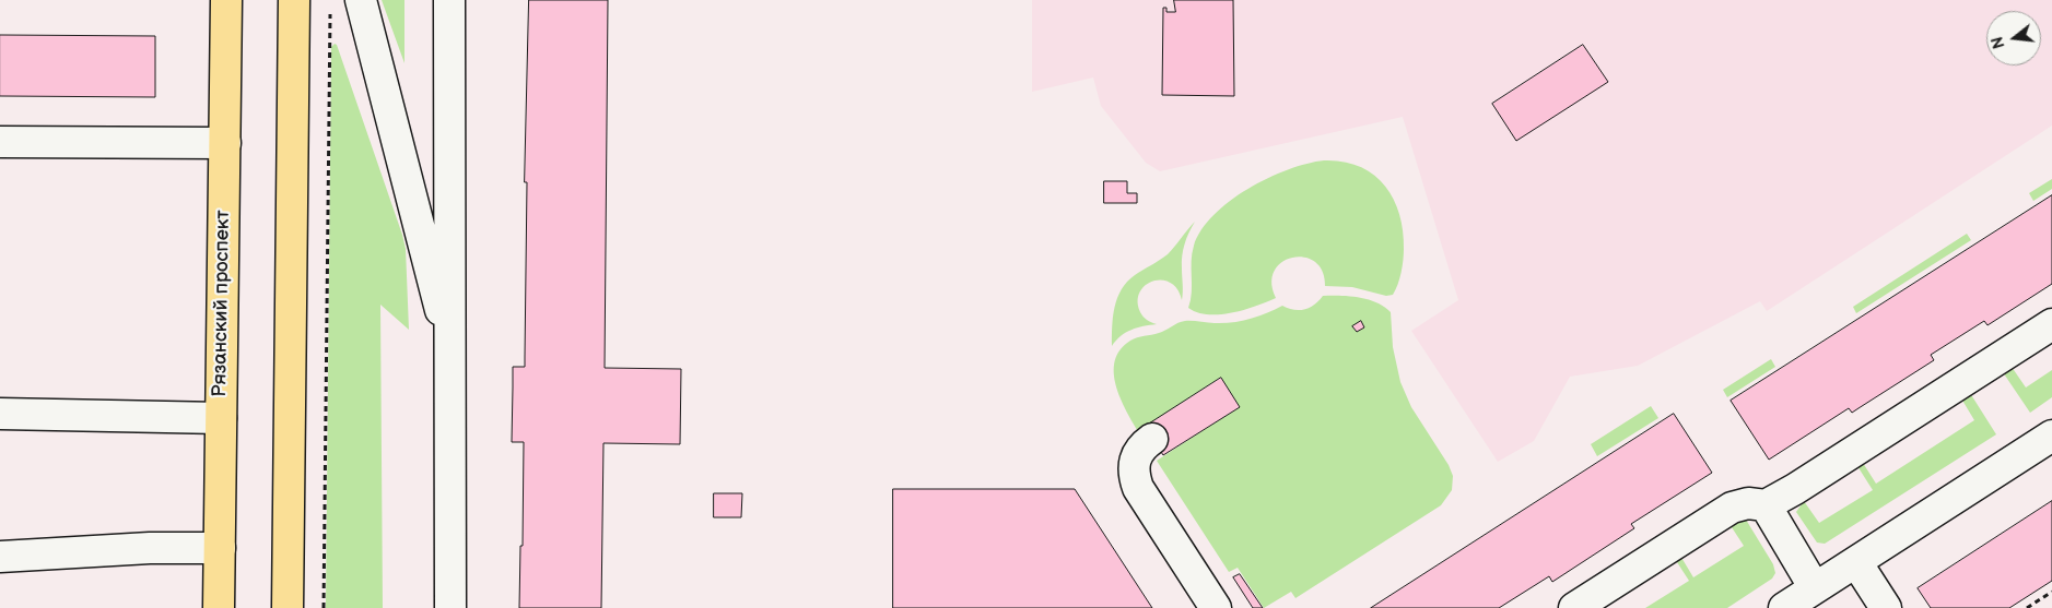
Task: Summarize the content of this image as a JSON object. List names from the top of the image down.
{
  "streets": {
    "main road": ["Рязанский проспект"]
  },
  "north": "left"
}
